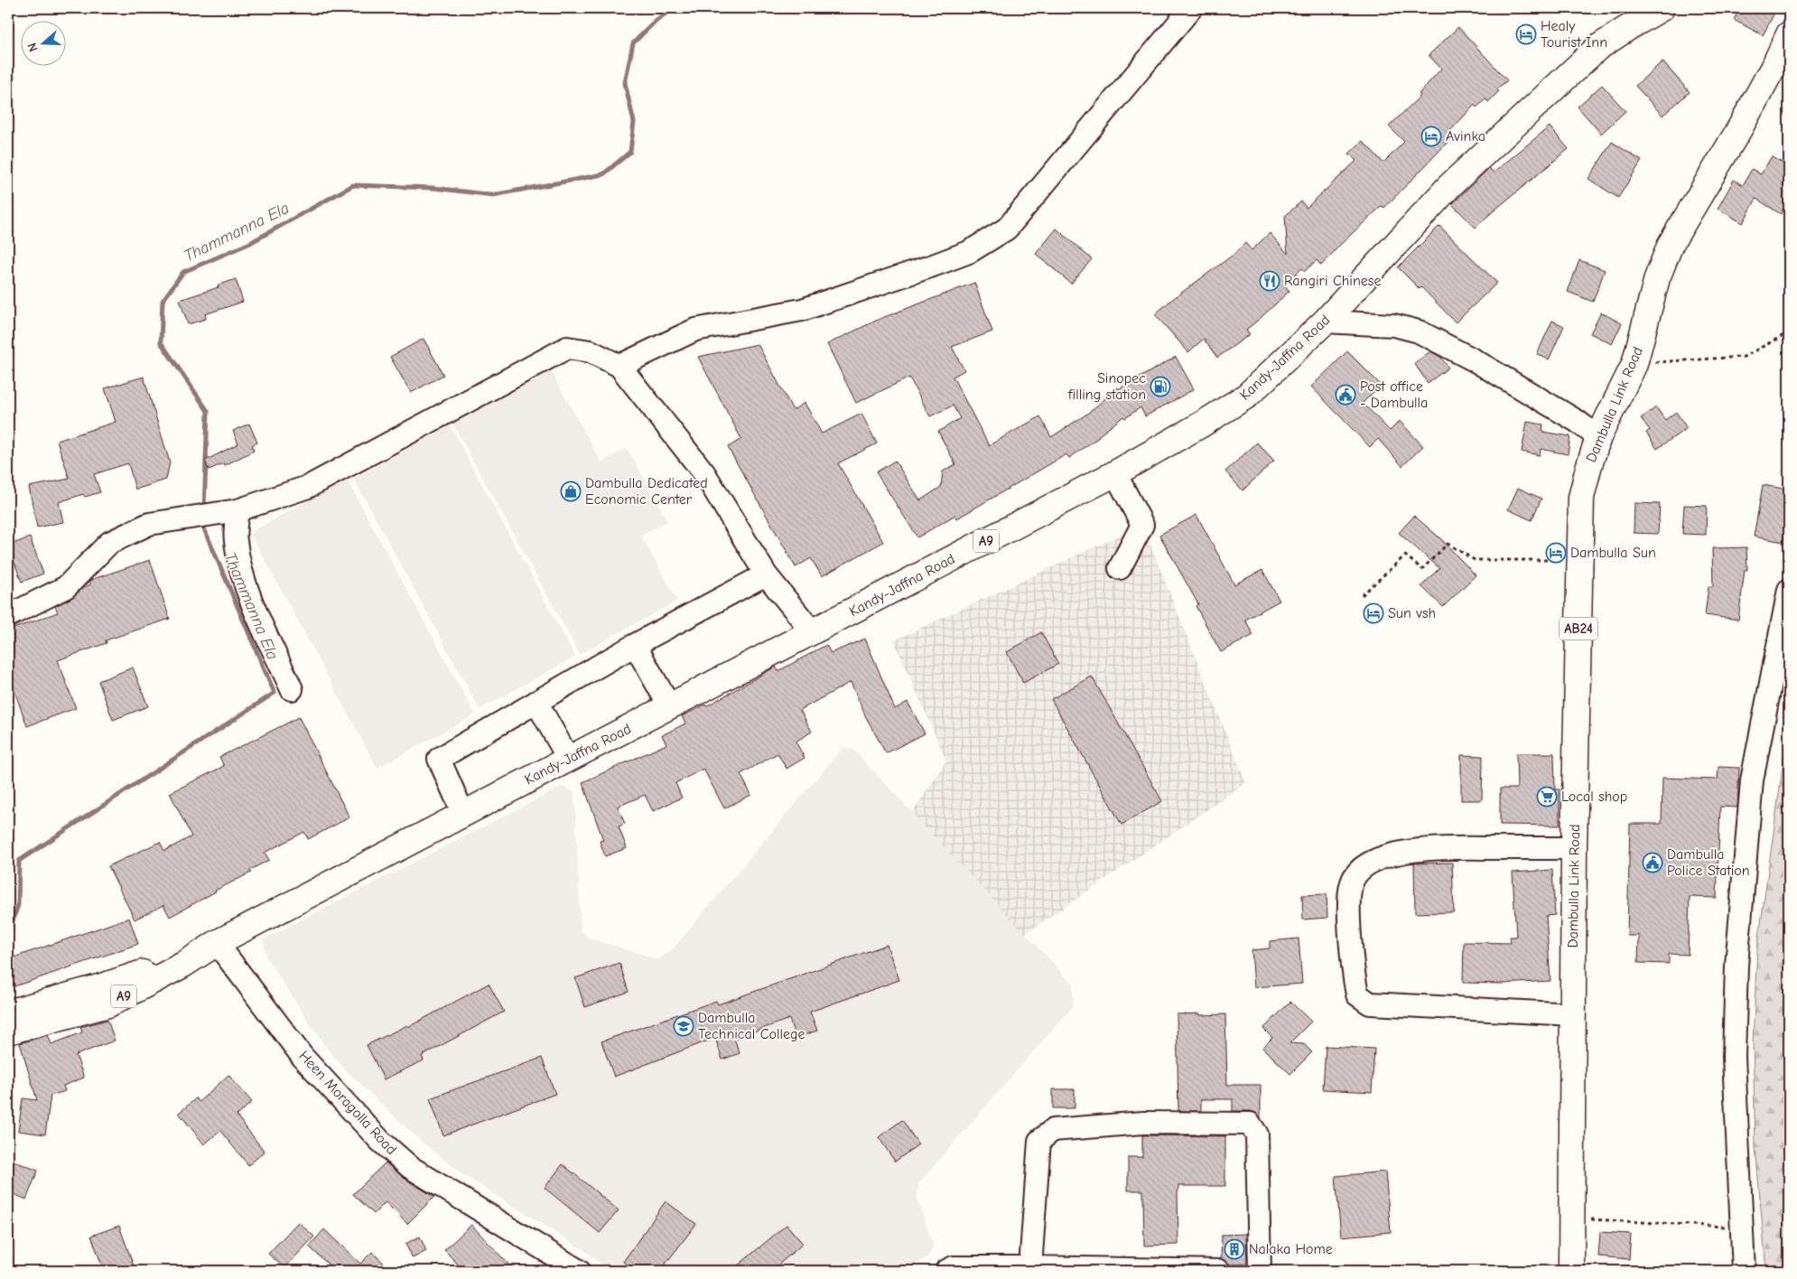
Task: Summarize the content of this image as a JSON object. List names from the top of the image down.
{
  "streets": {
    "main road": [
      "Kandy-Jaffna Road",
      "Dambulla Link Road",
      "A9",
      "AB24"
    ],
    "street": ["Heen Moragolla Road"]
  },
  "crossings": [
    ["Kandy-Jaffna Road", "Heen Moragolla Road"]
  ],
  "water": ["Thammanna Ela"],
  "places": {
    "hotel": [
      "Healy Tourist Inn",
      "Avinka",
      "Dambulla Sun",
      "Sun vsh"
    ],
    "restaurant": ["Rangiri Chinese"],
    "fuel station": ["Sinopec filling station"],
    "public building": ["Post office - Dambulla", "Dambulla Police Station"],
    "shop": ["Dambulla Dedicated Economic Center"],
    "supermarket": ["Local shop"],
    "school or university": ["Dambulla Technical College"],
    "building": ["Nalaka Home"]
  },
  "north": "left"
}
